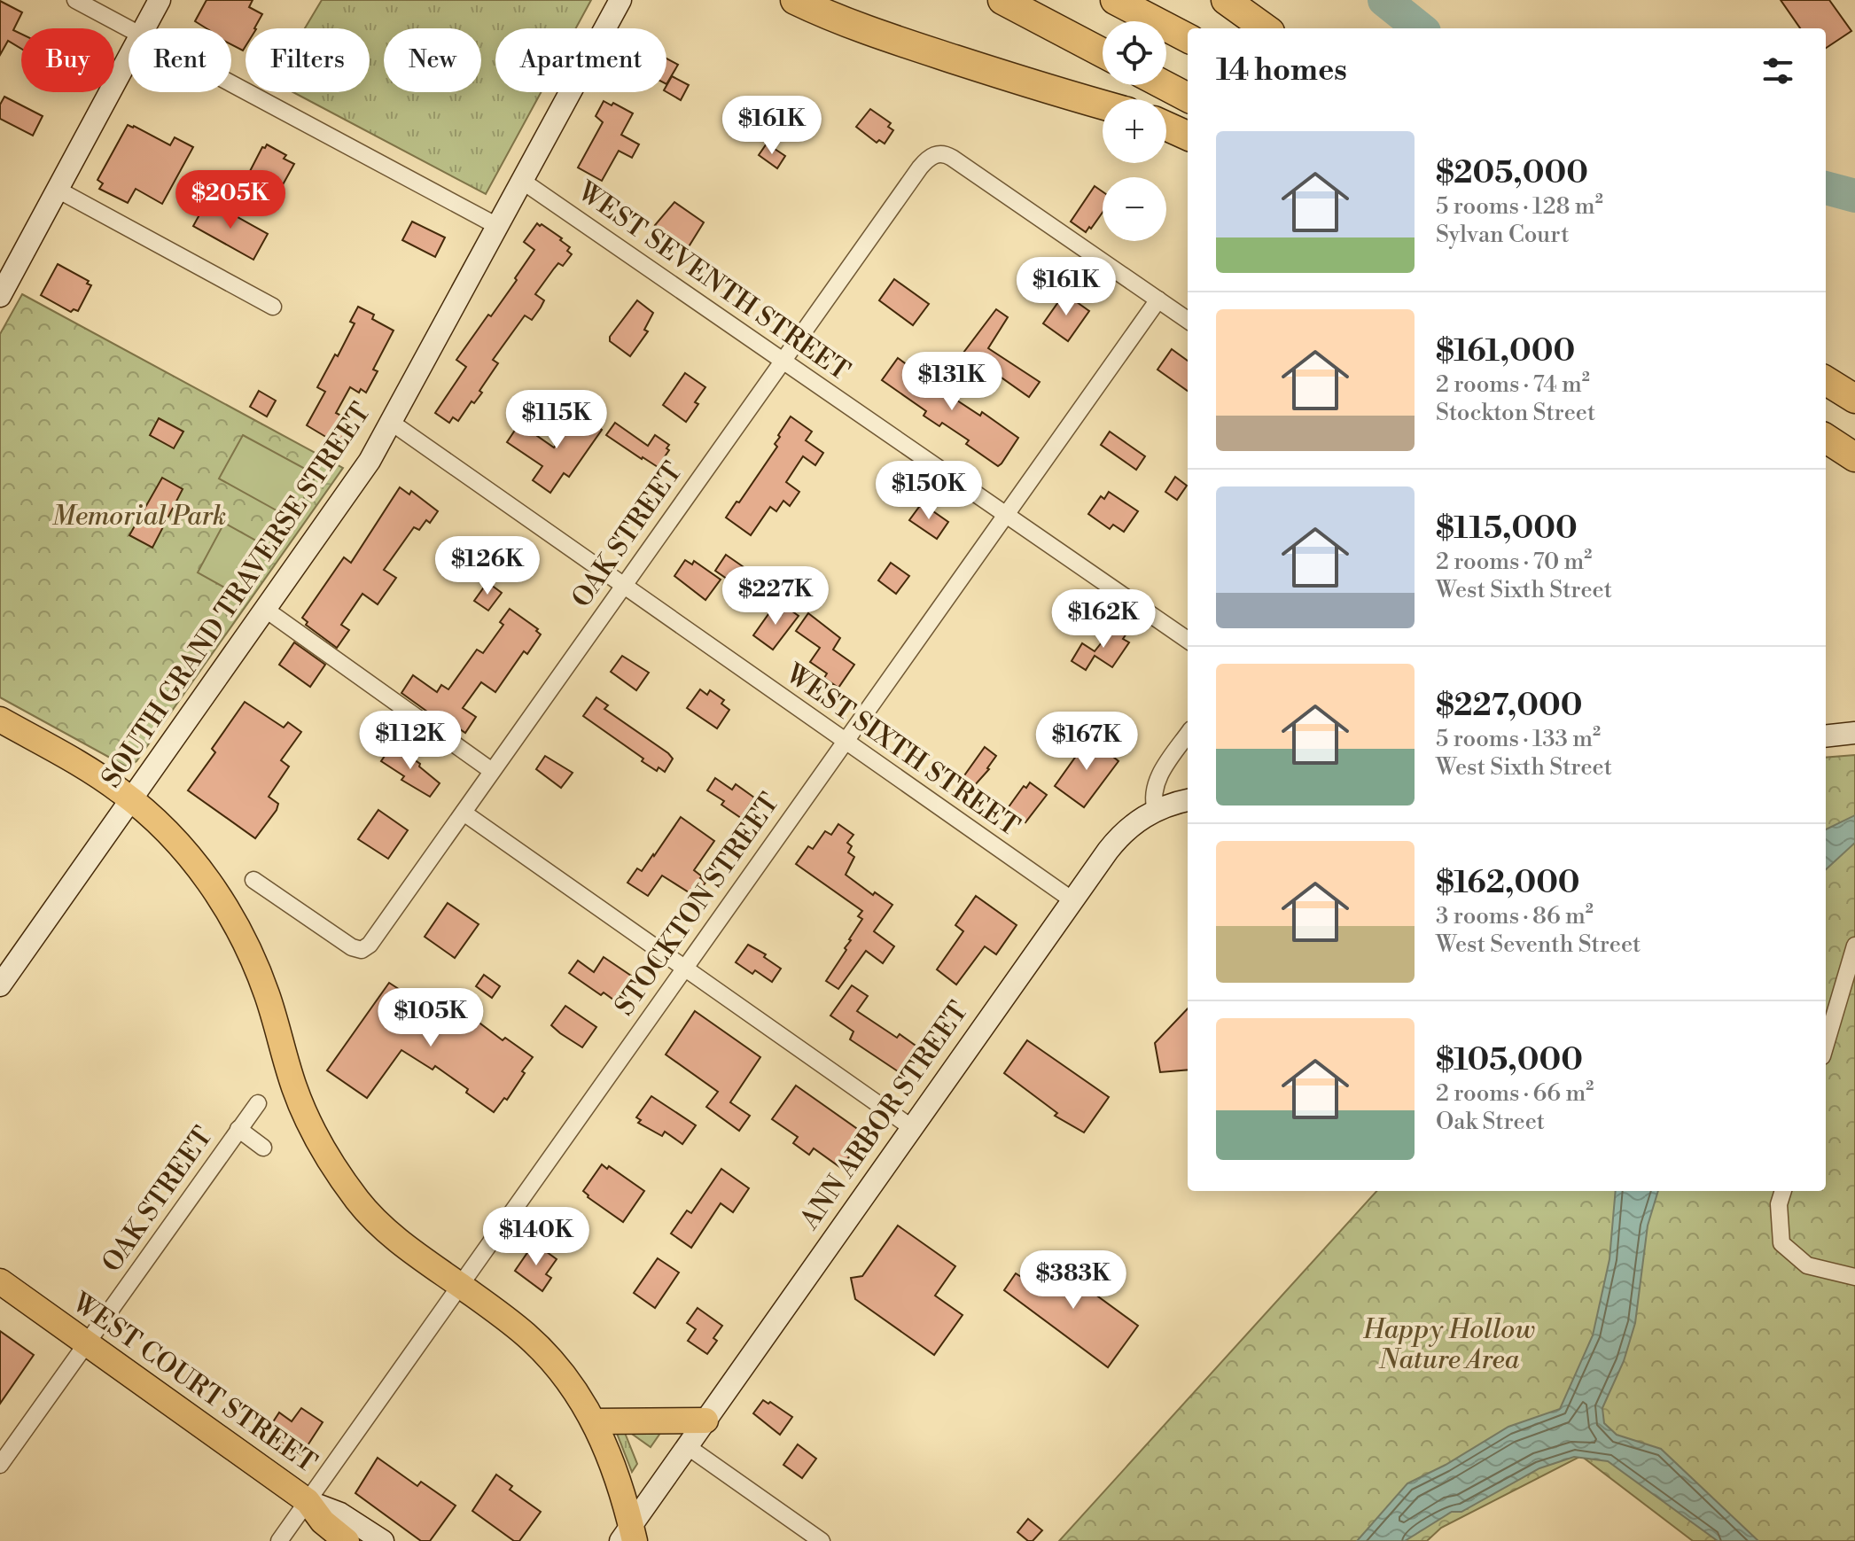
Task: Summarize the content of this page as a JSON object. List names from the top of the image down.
{
  "streets": {
    "main road": ["SOUTH GRAND TRAVERSE STREET", "ANN ARBOR STREET", "WEST COURT STREET"],
    "street": [
      "WEST SEVENTH STREET",
      "OAK STREET",
      "WEST SIXTH STREET",
      "STOCKTON STREET"
    ]
  },
  "crossings": [
    ["WEST SEVENTH STREET", "OAK STREET"],
    ["WEST SEVENTH STREET", "SOUTH GRAND TRAVERSE STREET"],
    ["WEST SEVENTH STREET", "STOCKTON STREET"],
    ["OAK STREET", "WEST SIXTH STREET"],
    ["OAK STREET", "STOCKTON STREET"],
    ["OAK STREET", "WEST COURT STREET"],
    ["SOUTH GRAND TRAVERSE STREET", "WEST SIXTH STREET"],
    ["WEST SIXTH STREET", "STOCKTON STREET"],
    ["WEST SIXTH STREET", "ANN ARBOR STREET"],
    ["STOCKTON STREET", "WEST COURT STREET"]
  ],
  "parks": ["Memorial Park", "Happy Hollow Nature Area"],
  "page": {
    "map_buttons": ["+", "−"],
    "chip": [
      "Buy",
      "Rent",
      "Filters",
      "New",
      "Apartment"
    ],
    "heading": "14 homes",
    "price": [
      "$161K",
      "$205K",
      "$161K",
      "$131K",
      "$115K",
      "$150K",
      "$126K",
      "$227K",
      "$162K",
      "$112K",
      "$167K",
      "$105K",
      "$140K",
      "$383K"
    ],
    "list": [
      {
        "name": "$205,000",
        "note": "5 rooms · 128 m² · Sylvan Court"
      },
      {
        "name": "$161,000",
        "note": "2 rooms · 74 m² · Stockton Street"
      },
      {
        "name": "$115,000",
        "note": "2 rooms · 70 m² · West Sixth Street"
      },
      {
        "name": "$227,000",
        "note": "5 rooms · 133 m² · West Sixth Street"
      },
      {
        "name": "$162,000",
        "note": "3 rooms · 86 m² · West Seventh Street"
      },
      {
        "name": "$105,000",
        "note": "2 rooms · 66 m² · Oak Street"
      }
    ]
  }
}
